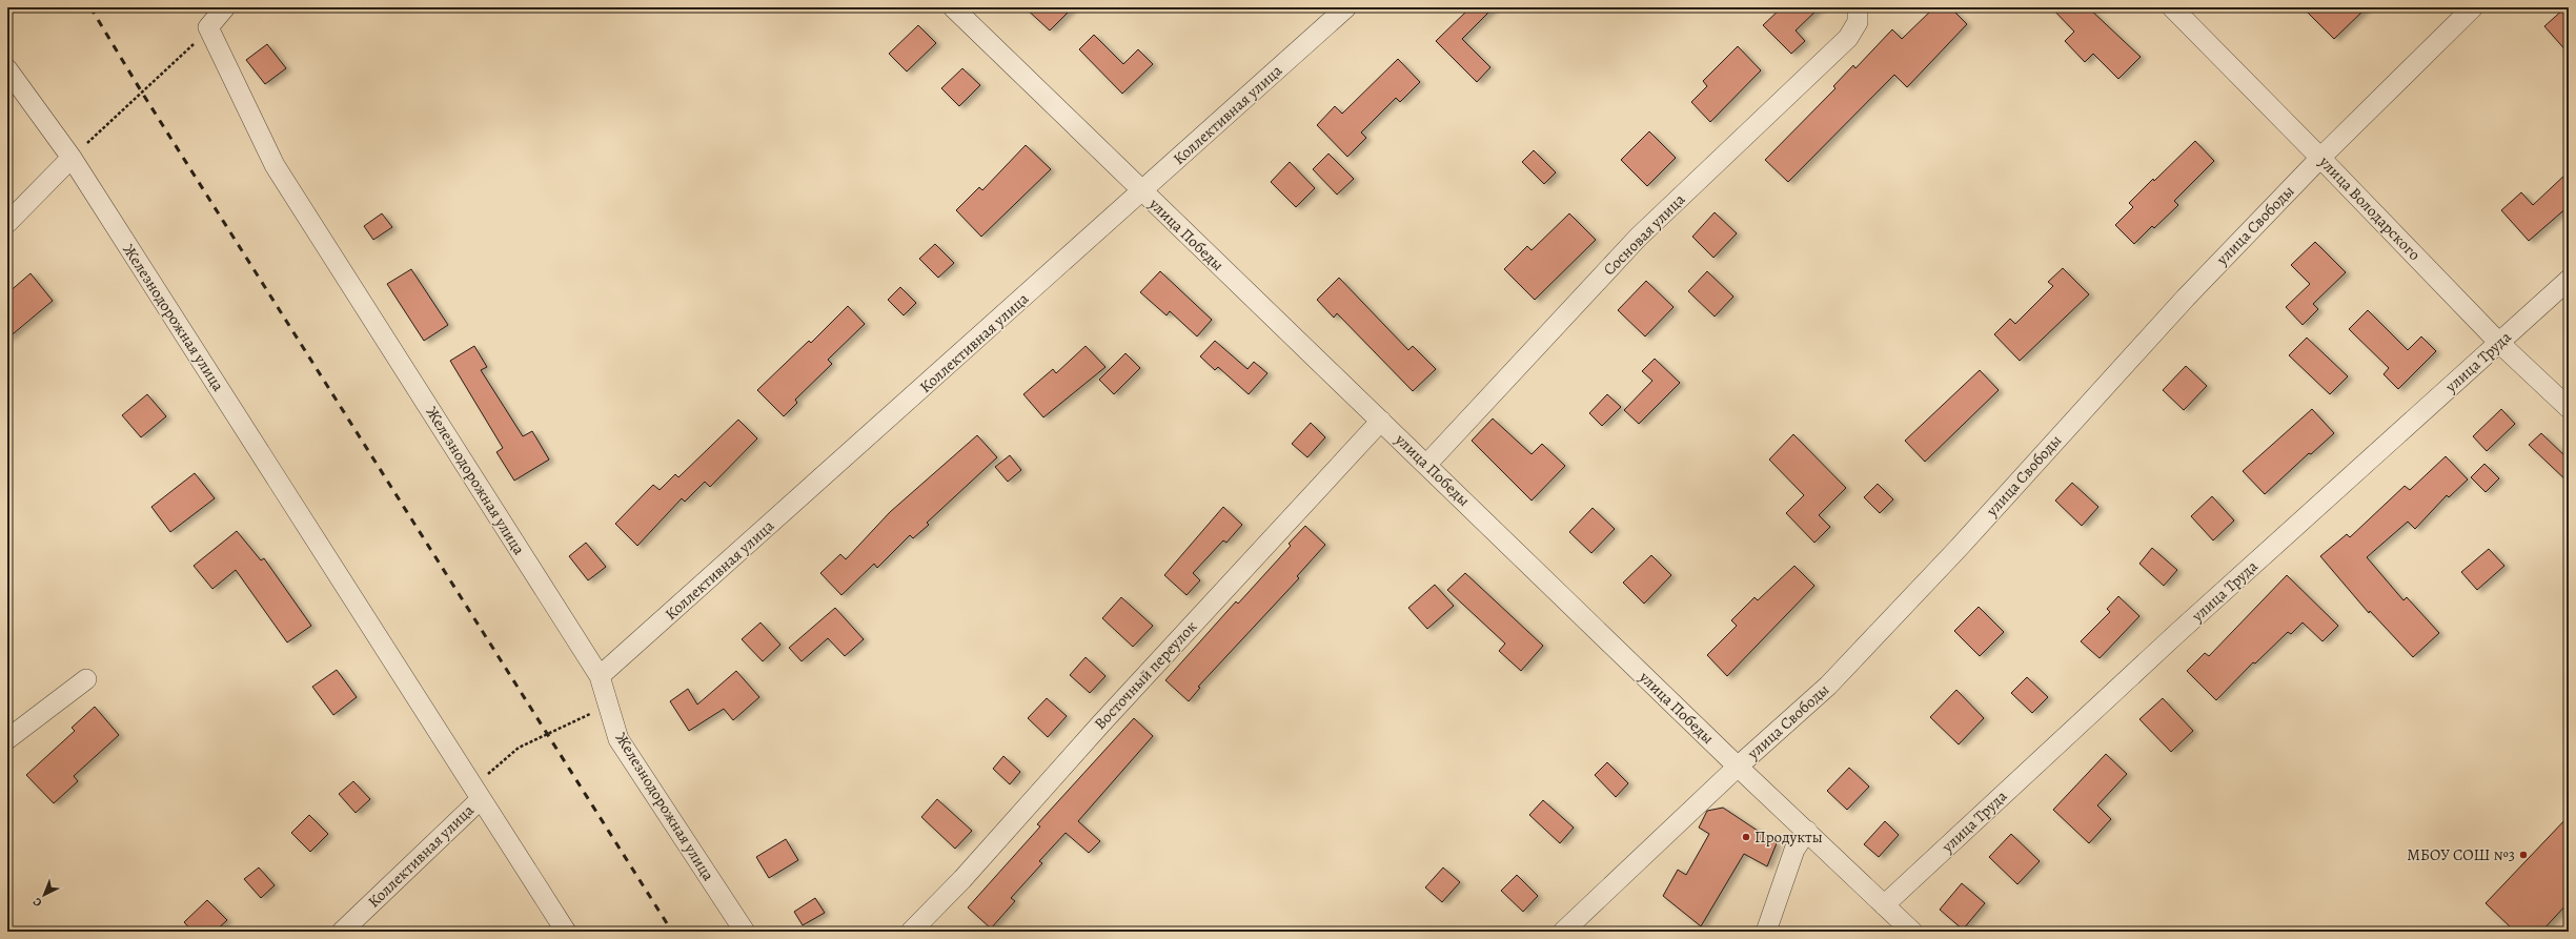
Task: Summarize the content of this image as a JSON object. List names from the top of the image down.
{
  "streets": {
    "street": [
      "Коллективная улица",
      "улица Володарского",
      "улица Свободы",
      "улица Победы",
      "Сосновая улица",
      "Железнодорожная улица",
      "улица Труда",
      "Восточный переулок"
    ]
  },
  "crossings": [
    ["Коллективная улица", "улица Победы"],
    ["Коллективная улица", "Железнодорожная улица"],
    ["улица Володарского", "улица Свободы"],
    ["улица Володарского", "улица Труда"],
    ["улица Свободы", "улица Победы"],
    ["улица Победы", "Сосновая улица"],
    ["улица Победы", "улица Труда"],
    ["улица Победы", "Восточный переулок"]
  ],
  "places": ["Продукты", "МБОУ СОШ №3"],
  "north": "bottom left"
}
